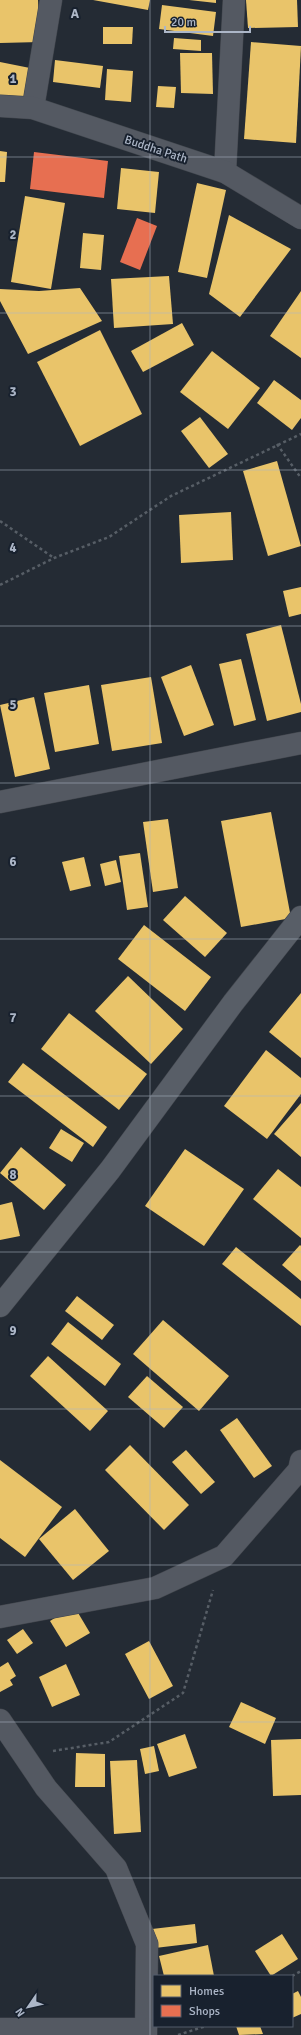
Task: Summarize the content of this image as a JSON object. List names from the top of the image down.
{
  "streets": {
    "street": ["Buddha Path"]
  },
  "legend": ["Homes", "Shops"],
  "scale_bar": "20 m",
  "north": "bottom left",
  "grid": {
    "columns": ["A"],
    "rows": [
      "1",
      "2",
      "3",
      "4",
      "5",
      "6",
      "7",
      "8",
      "9"
    ]
  }
}
